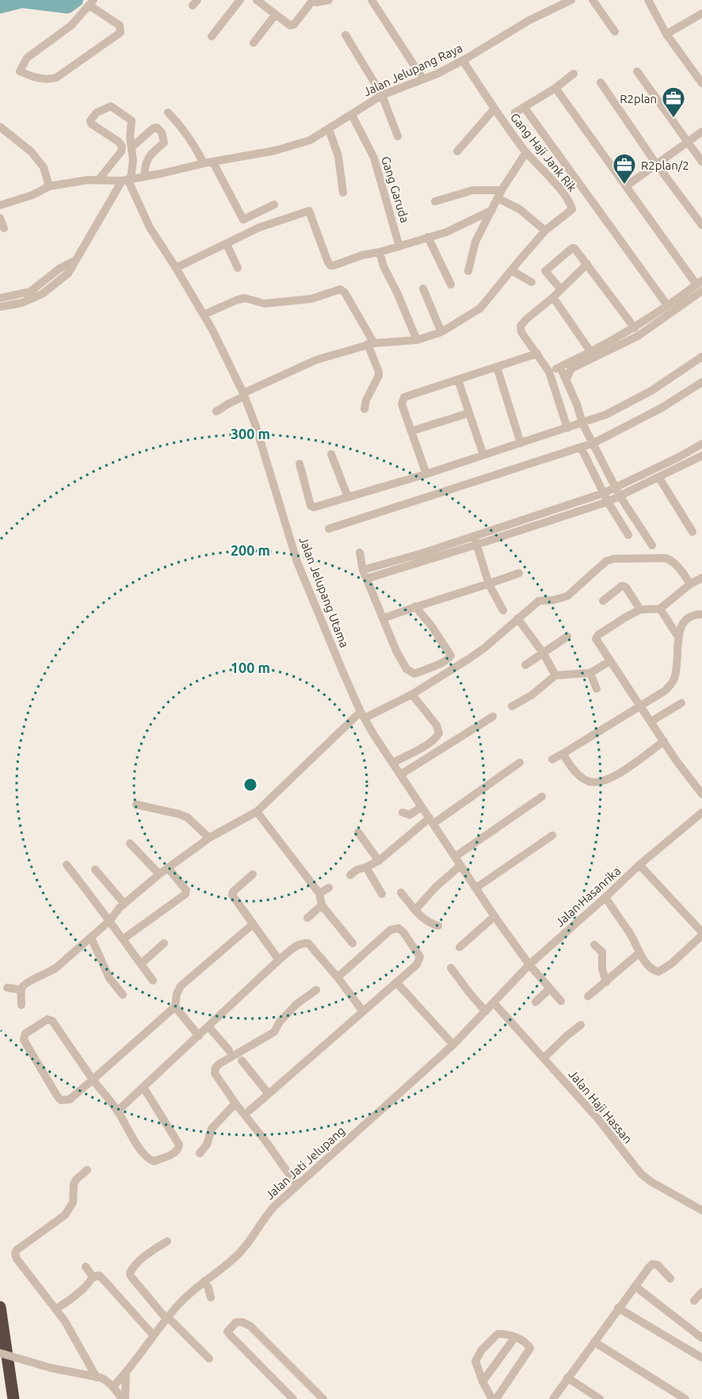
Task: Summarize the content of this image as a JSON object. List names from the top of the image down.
{
  "streets": {
    "street": [
      "Jalan Jelupang Raya",
      "Gang Haji Jank Rik",
      "Gang Garuda",
      "Jalan Jelupang Utama",
      "Jalan Hasanrika",
      "Jalan Haji Hassan",
      "Jalan Jati Jelupang"
    ]
  },
  "crossings": [
    ["Jalan Jelupang Raya", "Gang Haji Jank Rik"],
    ["Jalan Jelupang Raya", "Gang Garuda"],
    ["Jalan Jelupang Raya", "Jalan Jelupang Utama"],
    ["Jalan Jelupang Utama", "Jalan Hasanrika"],
    ["Jalan Hasanrika", "Jalan Haji Hassan"],
    ["Jalan Hasanrika", "Jalan Jati Jelupang"],
    ["Jalan Haji Hassan", "Jalan Jati Jelupang"]
  ],
  "places": {
    "office": ["R2plan", "R2plan/2"]
  },
  "rings": ["300 m", "200 m", "100 m"]
}
